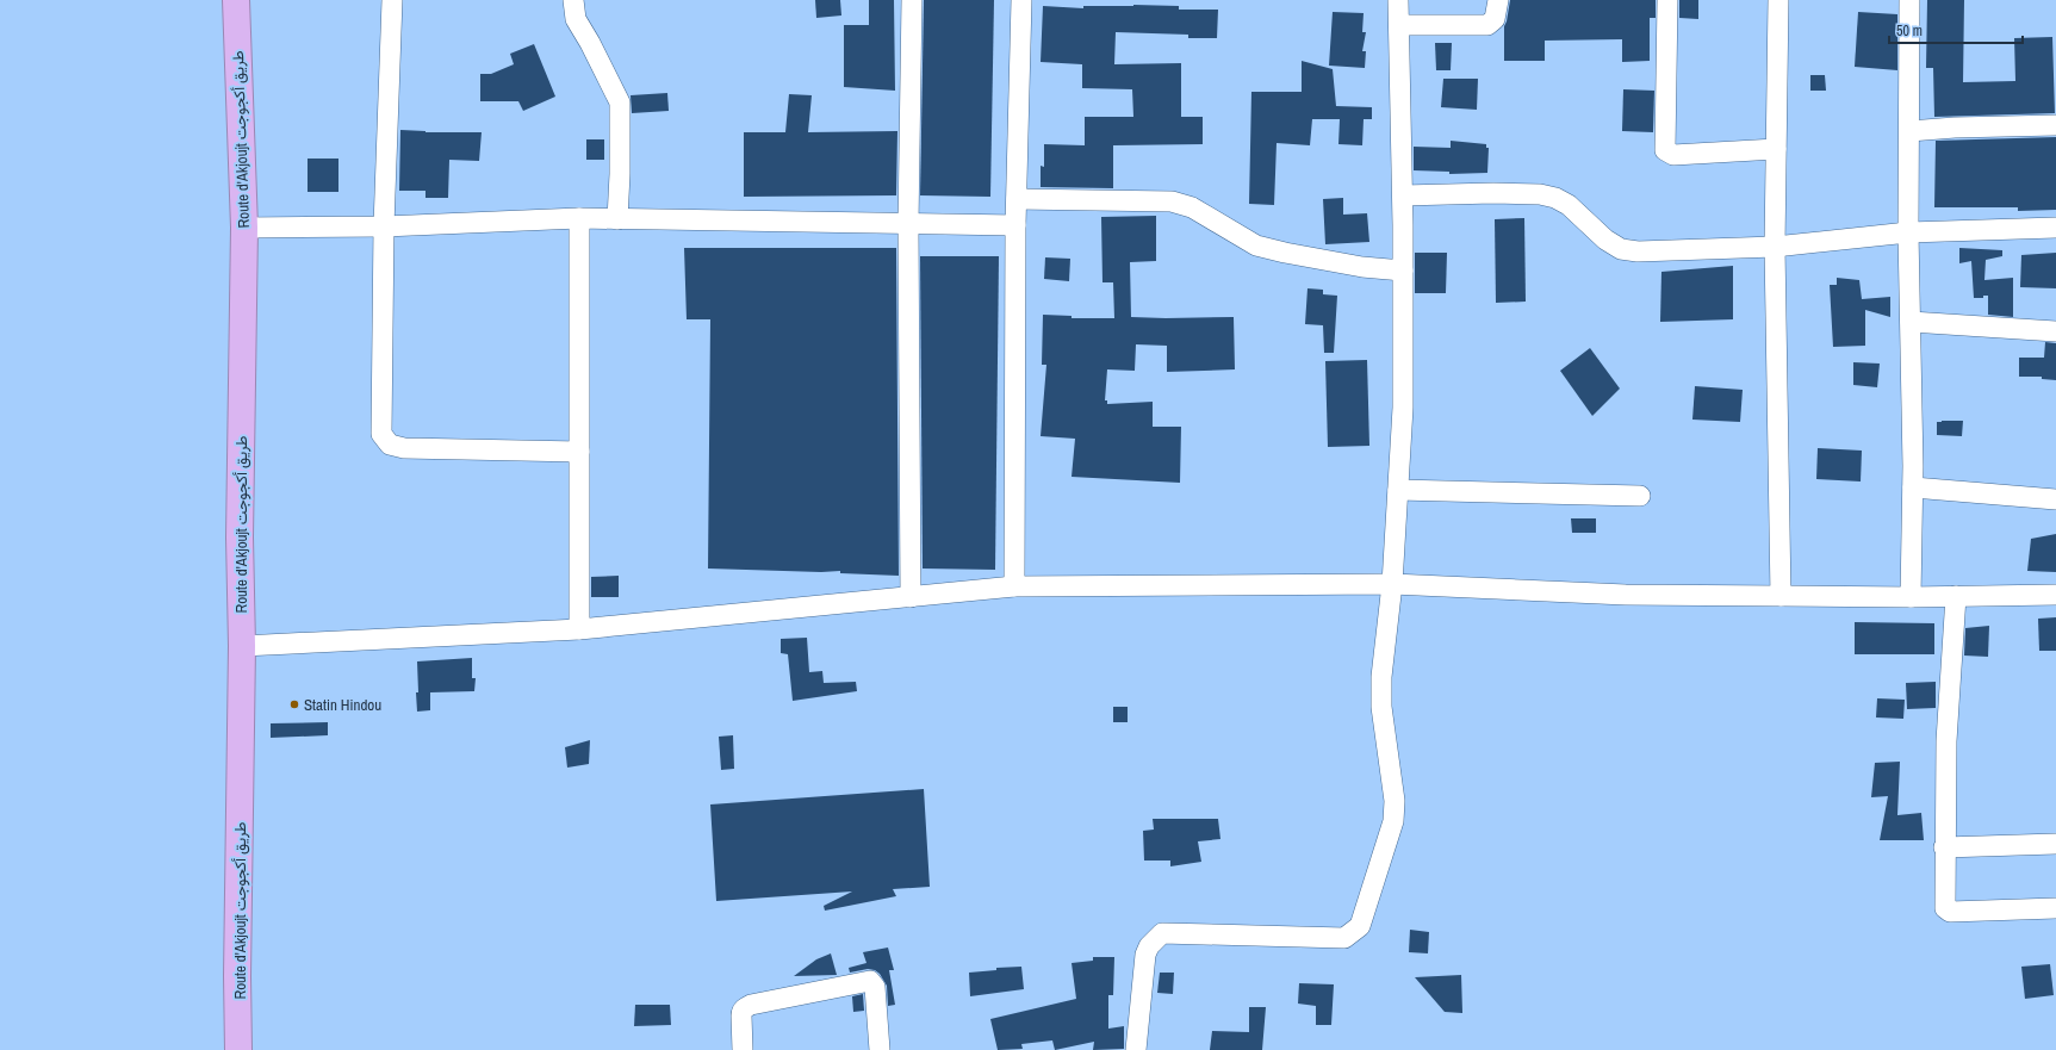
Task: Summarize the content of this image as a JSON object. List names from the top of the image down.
{
  "streets": {
    "highway": ["Route d'Akjoujt طريق أكجوجت"]
  },
  "places": ["Statin Hindou"],
  "scale_bar": "50 m"
}
